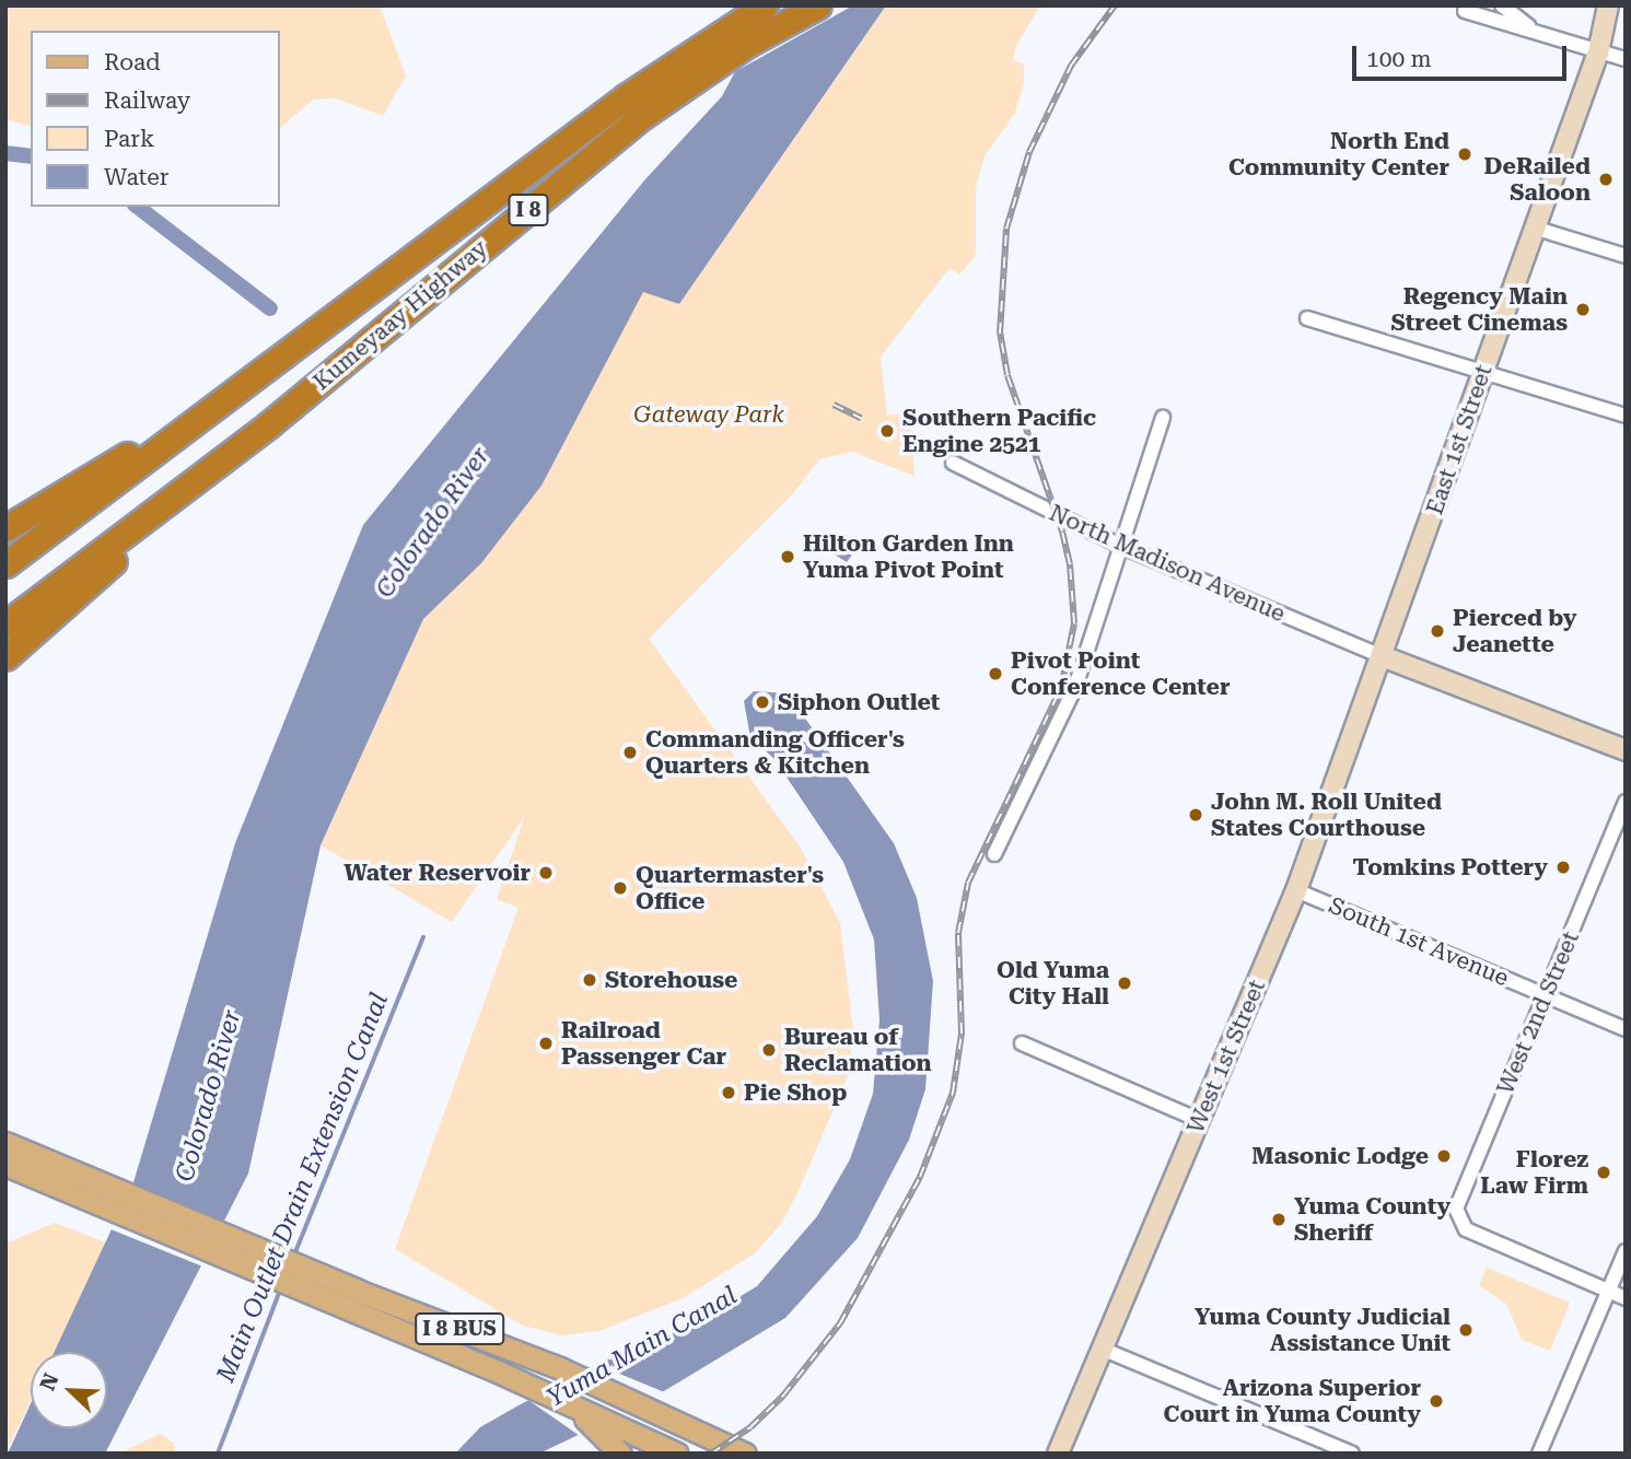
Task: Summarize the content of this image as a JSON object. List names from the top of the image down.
{
  "streets": {
    "highway": ["I 8", "Kumeyaay Highway"],
    "main road": ["I 8 BUS"],
    "street": [
      "East 1st Street",
      "North Madison Avenue",
      "South 1st Avenue",
      "West 2nd Street",
      "West 1st Street"
    ]
  },
  "crossings": [
    ["East 1st Street", "North Madison Avenue"],
    ["East 1st Street", "West 1st Street"],
    ["North Madison Avenue", "West 1st Street"],
    ["South 1st Avenue", "West 2nd Street"],
    ["South 1st Avenue", "West 1st Street"]
  ],
  "water": ["Colorado River", "Main Outlet Drain Extension Canal", "Yuma Main Canal"],
  "parks": ["Gateway Park"],
  "places": [
    "North End Community Center",
    "DeRailed Saloon",
    "Regency Main Street Cinemas",
    "Southern Pacific Engine 2521",
    "Hilton Garden Inn Yuma Pivot Point",
    "Pierced by Jeanette",
    "Pivot Point Conference Center",
    "Siphon Outlet",
    "Commanding Officer's Quarters & Kitchen",
    "John M. Roll United States Courthouse",
    "Tomkins Pottery",
    "Water Reservoir",
    "Quartermaster's Office",
    "Storehouse",
    "Old Yuma City Hall",
    "Railroad Passenger Car",
    "Bureau of Reclamation",
    "Pie Shop",
    "Masonic Lodge",
    "Florez Law Firm",
    "Yuma County Sheriff",
    "Yuma County Judicial Assistance Unit",
    "Arizona Superior Court in Yuma County"
  ],
  "legend": [
    "Road",
    "Railway",
    "Park",
    "Water"
  ],
  "scale_bar": "100 m",
  "north": "top left"
}
